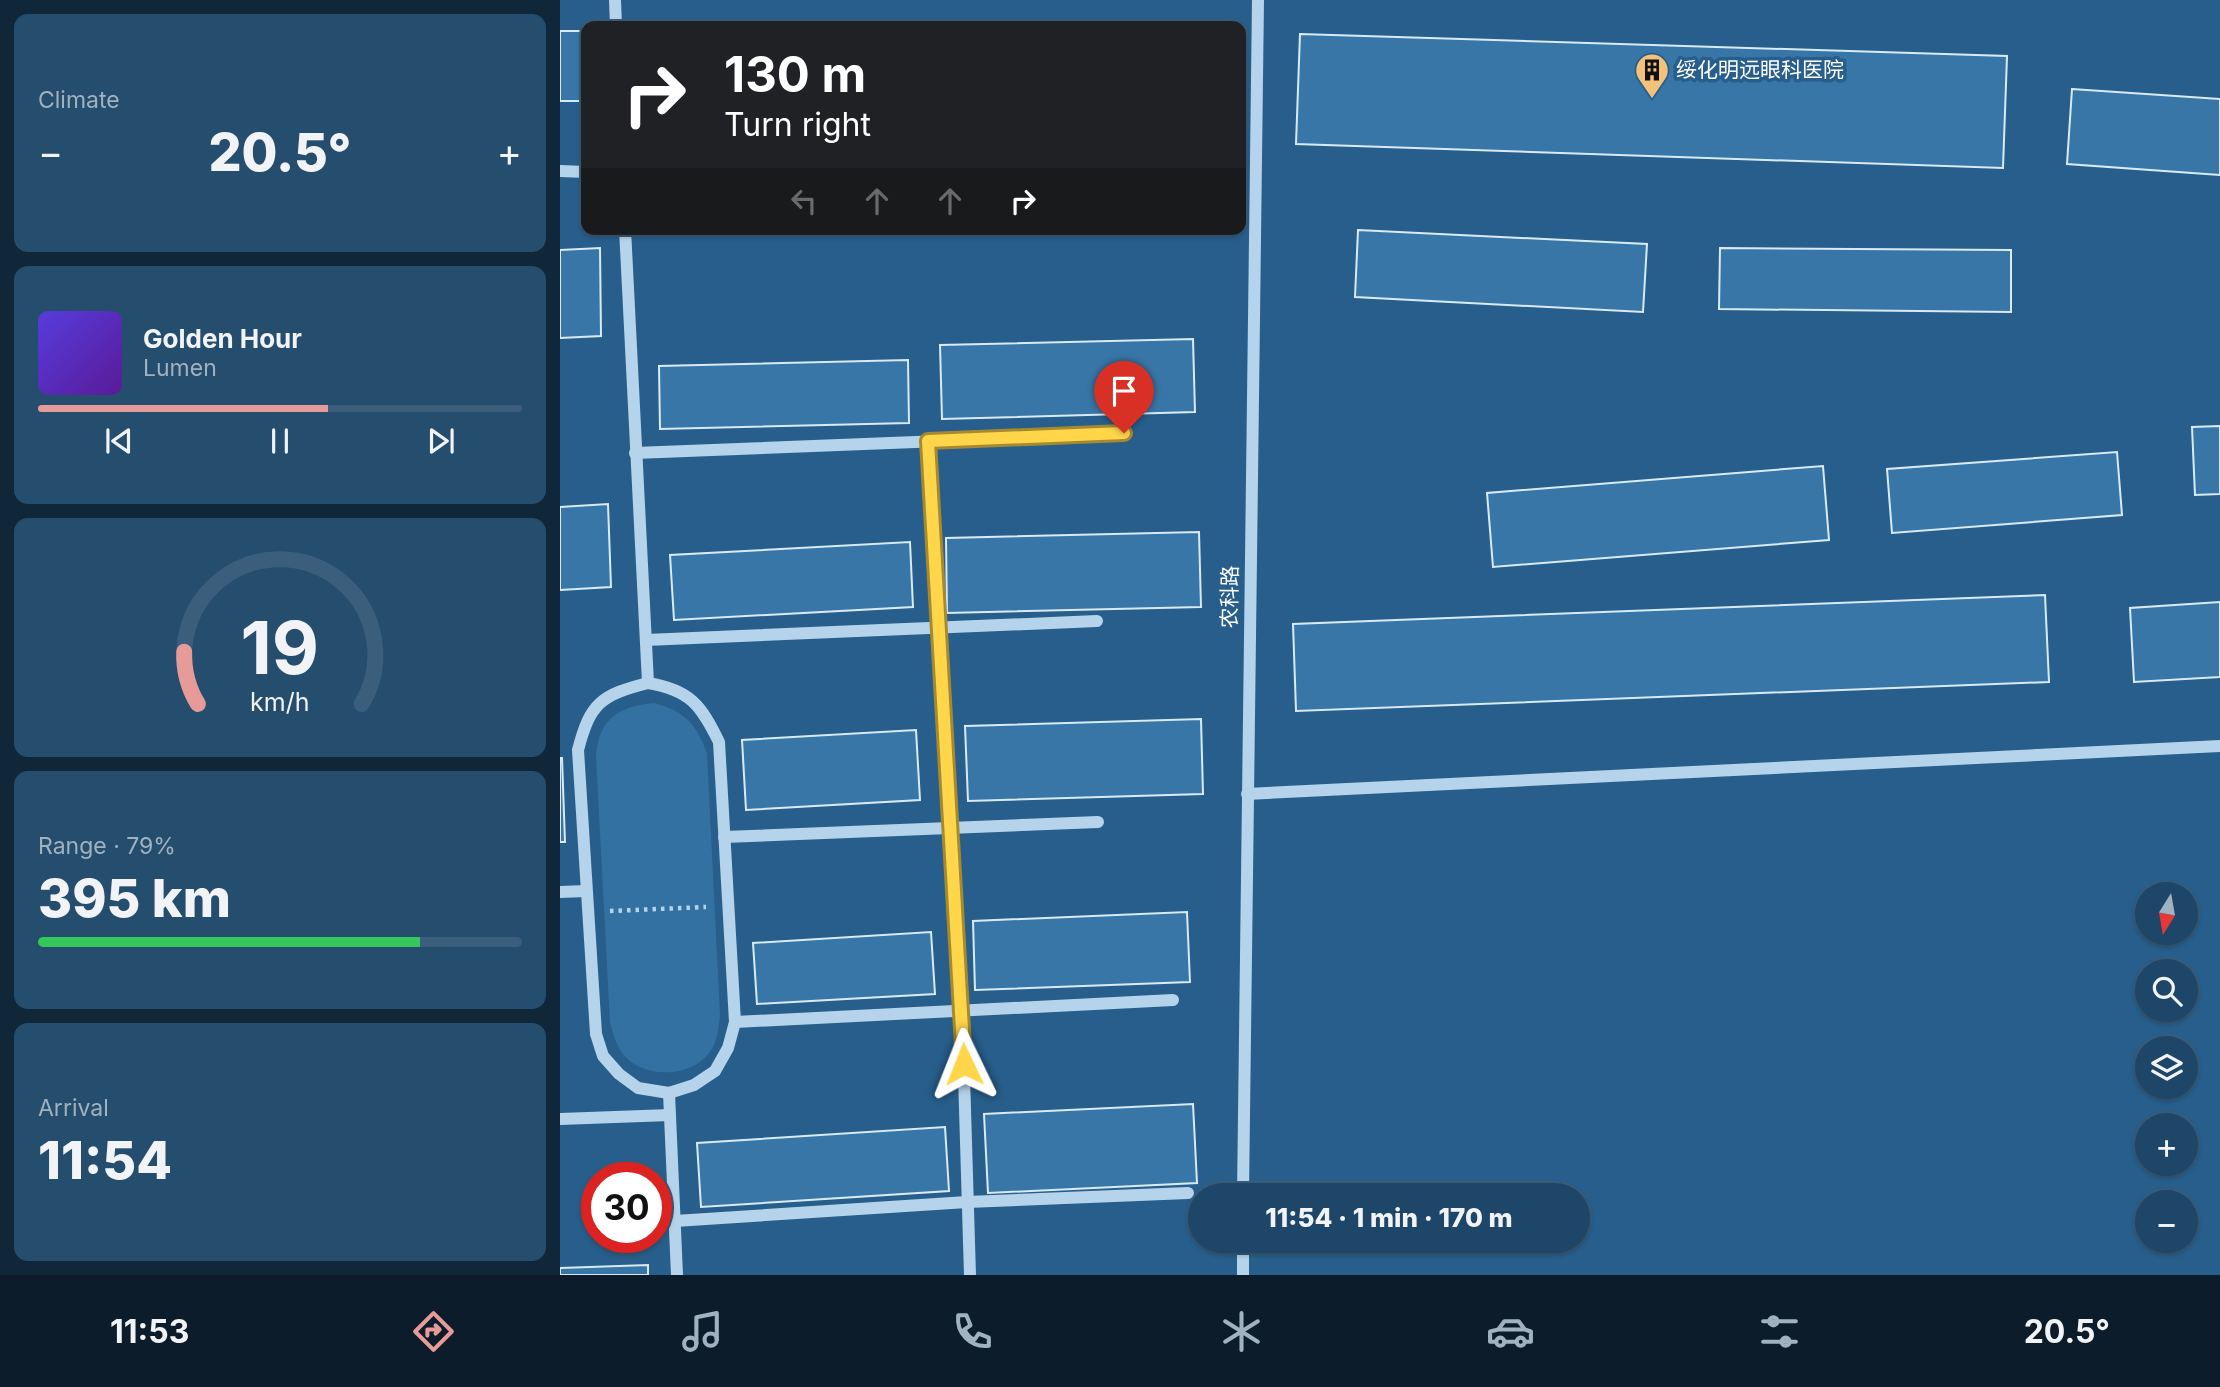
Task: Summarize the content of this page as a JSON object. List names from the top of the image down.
{
  "streets": {
    "street": ["农科路"]
  },
  "places": {
    "building": ["绥化明远眼科医院"]
  },
  "north": "bottom",
  "page": {
    "tile": [
      "Climate",
      ["Range · 79%", "395 km"],
      ["Arrival", "11:54"]
    ],
    "turn": ["130 m", "Turn right"],
    "heat": ["−", "20.5°", "+"],
    "song": ["Golden Hour", "Lumen"],
    "map_buttons": ["+", "−"],
    "limit": "30",
    "trip": "11:54 · 1 min · 170 m",
    "tabs": ["11:53", "20.5°"],
    "gauge": ["19", "km/h"]
  }
}
